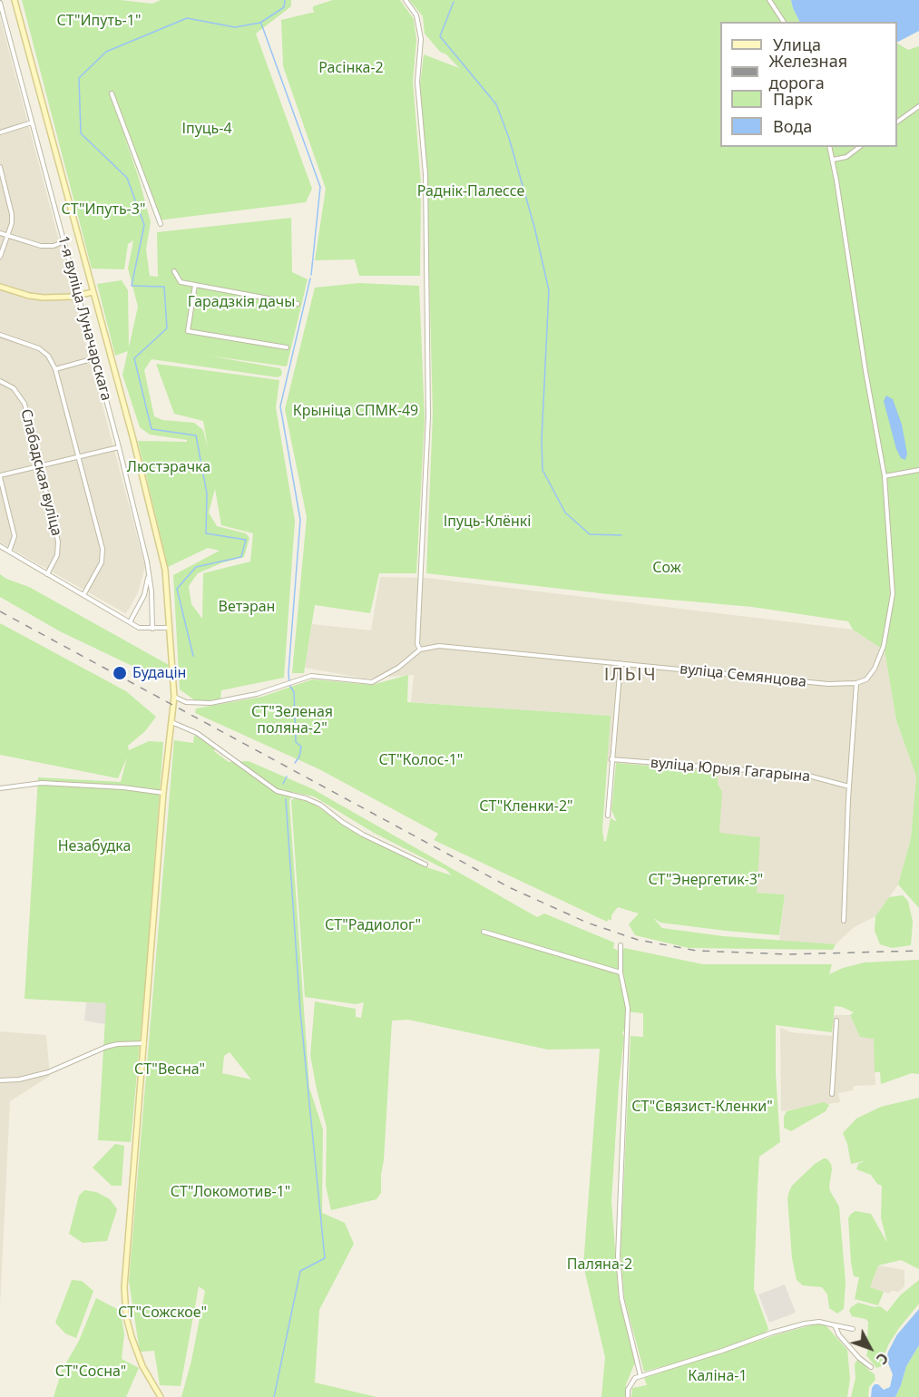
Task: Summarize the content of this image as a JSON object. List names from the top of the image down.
{
  "streets": {
    "street": [
      "1-я вуліца Луначарскага",
      "Слабадская вуліца",
      "вуліца Семянцова",
      "вуліца Юрыя Гагарына"
    ]
  },
  "districts": ["ІЛЬІЧ"],
  "parks": [
    "СТ\"Ипуть-1\"",
    "Расінка-2",
    "Іпуць-4",
    "Раднік-Палессе",
    "СТ\"Ипуть-3\"",
    "Гарадзкія дачы",
    "Крыніца СПМК-49",
    "Люстэрачка",
    "Іпуць-Клёнкі",
    "Сож",
    "Ветэран",
    "СТ\"Зеленая поляна-2\"",
    "СТ\"Колос-1\"",
    "СТ\"Кленки-2\"",
    "Незабудка",
    "СТ\"Энергетик-3\"",
    "СТ\"Радиолог\"",
    "СТ\"Весна\"",
    "СТ\"Связист-Кленки\"",
    "СТ\"Локомотив-1\"",
    "Паляна-2",
    "СТ\"Сожское\"",
    "СТ\"Сосна\"",
    "Каліна-1"
  ],
  "places": ["Будацін"],
  "legend": [
    "Улица",
    "Железная дорога",
    "Парк",
    "Вода"
  ],
  "north": "bottom right"
}
